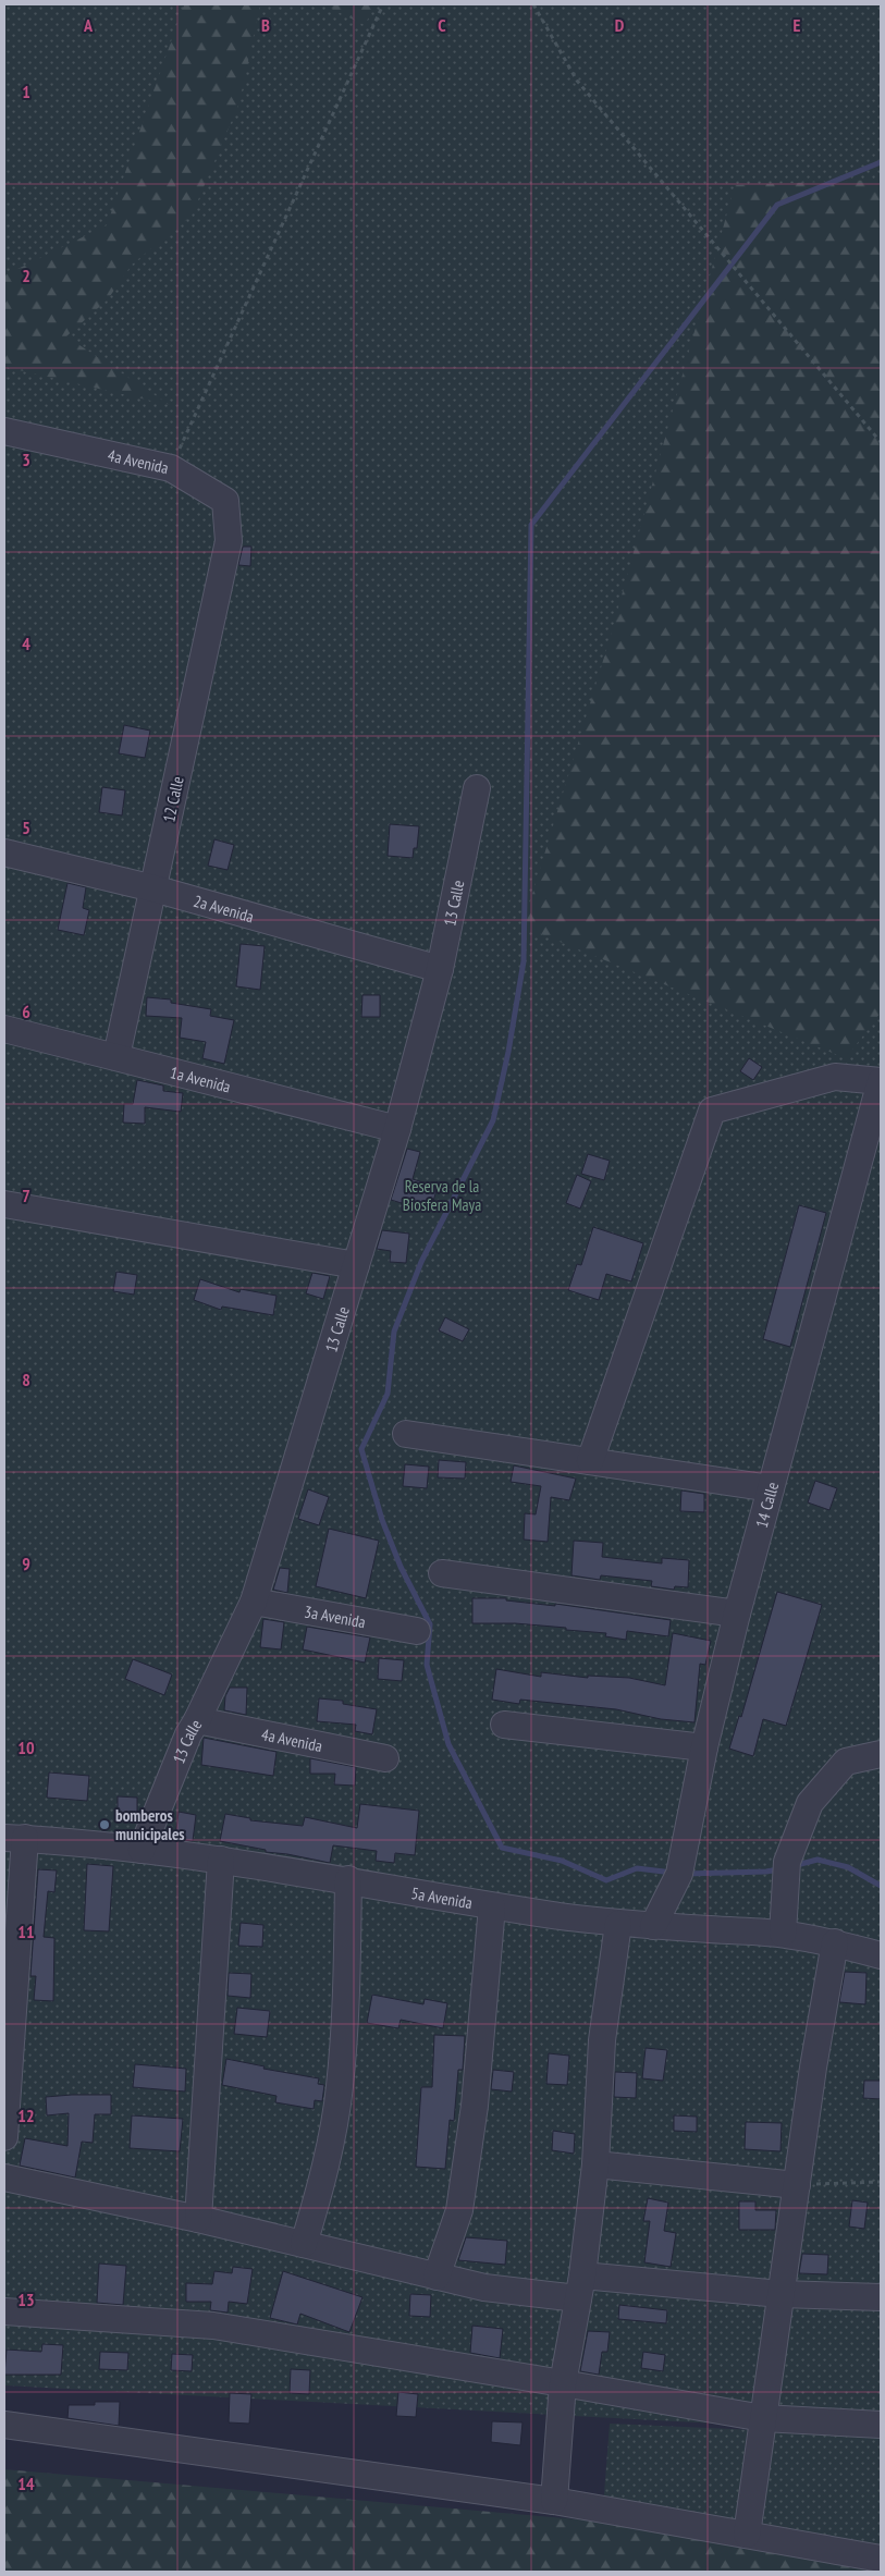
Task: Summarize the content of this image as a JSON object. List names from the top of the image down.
{
  "streets": {
    "street": [
      "4a Avenida",
      "12 Calle",
      "13 Calle",
      "2a Avenida",
      "1a Avenida",
      "14 Calle",
      "3a Avenida",
      "5a Avenida"
    ]
  },
  "crossings": [
    ["4a Avenida", "12 Calle"],
    ["4a Avenida", "13 Calle"],
    ["12 Calle", "2a Avenida"],
    ["12 Calle", "1a Avenida"],
    ["13 Calle", "2a Avenida"],
    ["13 Calle", "1a Avenida"],
    ["13 Calle", "3a Avenida"],
    ["13 Calle", "5a Avenida"],
    ["14 Calle", "5a Avenida"]
  ],
  "parks": ["Reserva de la Biosfera Maya"],
  "places": ["bomberos municipales"],
  "grid": {
    "columns": [
      "A",
      "B",
      "C",
      "D",
      "E"
    ],
    "rows": [
      "1",
      "2",
      "3",
      "4",
      "5",
      "6",
      "7",
      "8",
      "9",
      "10",
      "11",
      "12",
      "13",
      "14"
    ]
  }
}
